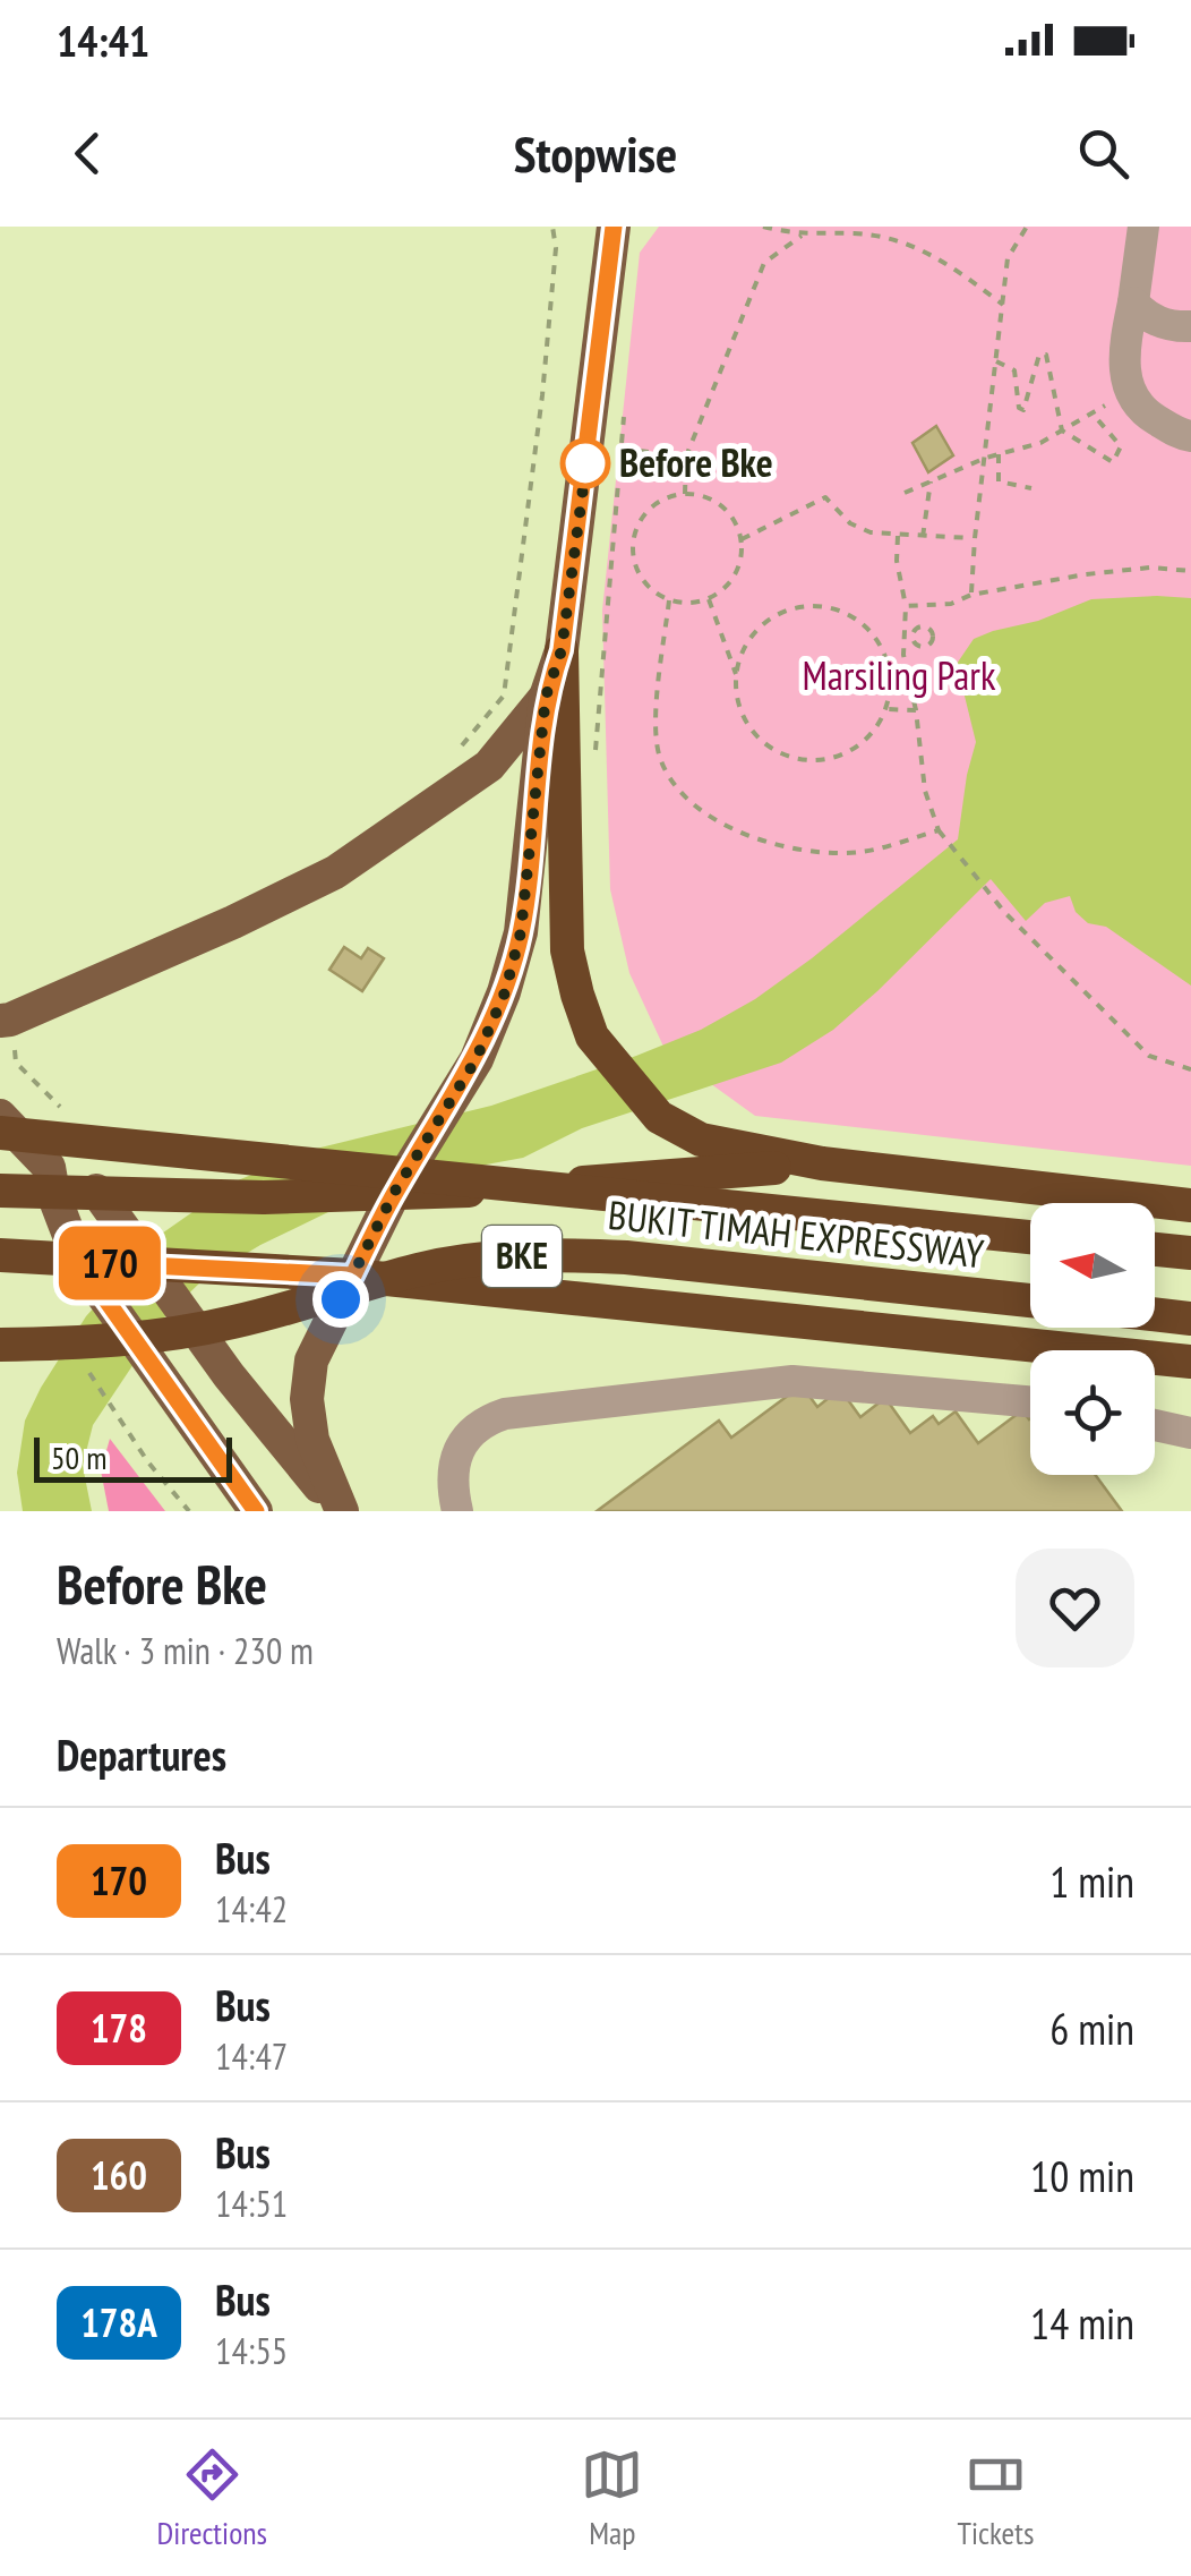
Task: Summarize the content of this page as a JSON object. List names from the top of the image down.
{
  "streets": {
    "highway": ["BUKIT TIMAH EXPRESSWAY", "BKE"]
  },
  "parks": ["Marsiling Park"],
  "places": ["Before Bke"],
  "lines": ["bus line 170"],
  "scale_bar": "50 m",
  "north": "left",
  "page": {
    "status": "14:41",
    "header": "Stopwise",
    "on_map": "170",
    "scale": "50 m",
    "heading": [
      ["Before Bke", "Walk · 3 min · 230 m"],
      "Departures"
    ],
    "list": [
      {
        "mark": "170",
        "name": "Bus",
        "note": "14:42",
        "value": "1 min"
      },
      {
        "mark": "178",
        "name": "Bus",
        "note": "14:47",
        "value": "6 min"
      },
      {
        "mark": "160",
        "name": "Bus",
        "note": "14:51",
        "value": "10 min"
      },
      {
        "mark": "178A",
        "name": "Bus",
        "note": "14:55",
        "value": "14 min"
      }
    ],
    "tabs": ["Directions", "Map", "Tickets"]
  }
}
